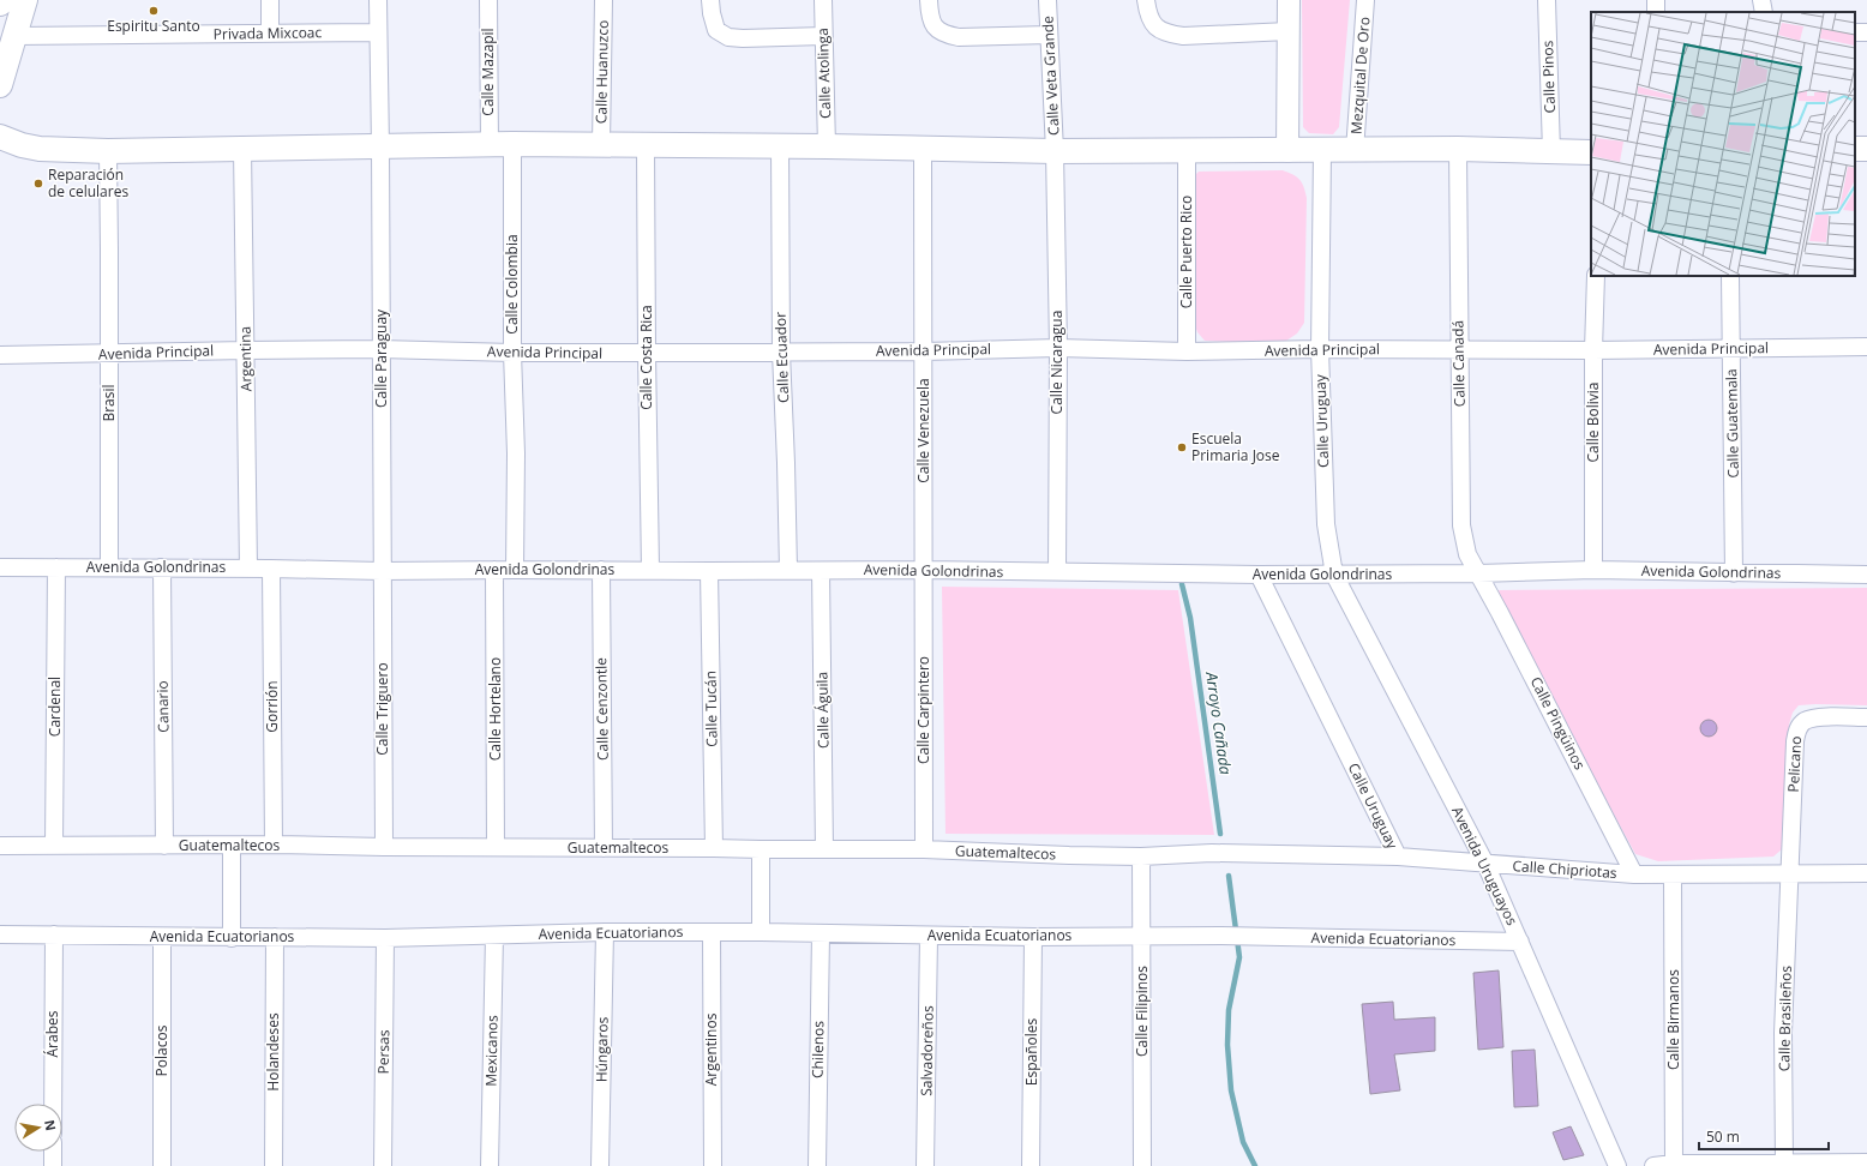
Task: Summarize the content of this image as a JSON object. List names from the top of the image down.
{
  "streets": {
    "street": [
      "Privada Mixcoac",
      "Calle Mazapil",
      "Calle Huanuzco",
      "Calle Atolinga",
      "Calle Veta Grande",
      "Mezquital De Oro",
      "Calle Pinos",
      "Calle Puerto Rico",
      "Calle Colombia",
      "Avenida Principal",
      "Calle Costa Rica",
      "Calle Ecuador",
      "Argentina",
      "Calle Paraguay",
      "Calle Nicaragua",
      "Calle Canadá",
      "Brasil",
      "Calle Uruguay",
      "Calle Bolivia",
      "Calle Guatemala",
      "Calle Venezuela",
      "Avenida Golondrinas",
      "Cardenal",
      "Canario",
      "Gorrión",
      "Calle Triguero",
      "Calle Hortelano",
      "Calle Cenzontle",
      "Calle Tucán",
      "Calle Águila",
      "Calle Carpintero",
      "Calle Pingüinos",
      "Pelicano",
      "Guatemaltecos",
      "Avenida Uruguayos",
      "Calle Chipriotas",
      "Avenida Ecuatorianos",
      "Calle Filipinos",
      "Calle Brasileños",
      "Calle Birmanos",
      "Árabes",
      "Húngaros",
      "Argentinos",
      "Chilenos",
      "Polacos",
      "Mexicanos",
      "Salvadoreños",
      "Holandeses",
      "Persas",
      "Españoles"
    ]
  },
  "crossings": [
    ["Privada Mixcoac", "Calle Paraguay"],
    ["Calle Veta Grande", "Calle Nicaragua"],
    ["Calle Puerto Rico", "Avenida Principal"],
    ["Calle Colombia", "Avenida Principal"],
    ["Calle Colombia", "Avenida Golondrinas"],
    ["Avenida Principal", "Calle Costa Rica"],
    ["Avenida Principal", "Calle Ecuador"],
    ["Avenida Principal", "Argentina"],
    ["Avenida Principal", "Calle Paraguay"],
    ["Avenida Principal", "Calle Nicaragua"],
    ["Avenida Principal", "Calle Canadá"],
    ["Avenida Principal", "Brasil"],
    ["Avenida Principal", "Calle Uruguay"],
    ["Avenida Principal", "Calle Bolivia"],
    ["Avenida Principal", "Calle Guatemala"],
    ["Avenida Principal", "Calle Venezuela"],
    ["Calle Costa Rica", "Avenida Golondrinas"],
    ["Calle Ecuador", "Avenida Golondrinas"],
    ["Argentina", "Avenida Golondrinas"],
    ["Calle Paraguay", "Avenida Golondrinas"],
    ["Calle Paraguay", "Calle Triguero"],
    ["Calle Nicaragua", "Avenida Golondrinas"],
    ["Calle Canadá", "Avenida Golondrinas"],
    ["Calle Canadá", "Calle Pingüinos"],
    ["Brasil", "Avenida Golondrinas"],
    ["Calle Uruguay", "Avenida Golondrinas"],
    ["Calle Uruguay", "Avenida Uruguayos"],
    ["Calle Uruguay", "Calle Chipriotas"],
    ["Calle Bolivia", "Avenida Golondrinas"],
    ["Calle Guatemala", "Avenida Golondrinas"],
    ["Calle Venezuela", "Avenida Golondrinas"],
    ["Calle Venezuela", "Calle Carpintero"],
    ["Avenida Golondrinas", "Cardenal"],
    ["Avenida Golondrinas", "Canario"],
    ["Avenida Golondrinas", "Gorrión"],
    ["Avenida Golondrinas", "Calle Triguero"],
    ["Avenida Golondrinas", "Calle Hortelano"],
    ["Avenida Golondrinas", "Calle Cenzontle"],
    ["Avenida Golondrinas", "Calle Tucán"],
    ["Avenida Golondrinas", "Calle Águila"],
    ["Avenida Golondrinas", "Calle Carpintero"],
    ["Avenida Golondrinas", "Calle Pingüinos"],
    ["Avenida Golondrinas", "Avenida Uruguayos"],
    ["Cardenal", "Guatemaltecos"],
    ["Canario", "Guatemaltecos"],
    ["Gorrión", "Guatemaltecos"],
    ["Calle Triguero", "Guatemaltecos"],
    ["Calle Hortelano", "Guatemaltecos"],
    ["Calle Cenzontle", "Guatemaltecos"],
    ["Calle Tucán", "Guatemaltecos"],
    ["Calle Águila", "Guatemaltecos"],
    ["Calle Carpintero", "Guatemaltecos"],
    ["Calle Pingüinos", "Calle Chipriotas"],
    ["Pelicano", "Calle Chipriotas"],
    ["Pelicano", "Calle Brasileños"],
    ["Guatemaltecos", "Calle Chipriotas"],
    ["Guatemaltecos", "Calle Filipinos"],
    ["Avenida Uruguayos", "Calle Chipriotas"],
    ["Avenida Uruguayos", "Avenida Ecuatorianos"],
    ["Calle Chipriotas", "Calle Brasileños"],
    ["Calle Chipriotas", "Calle Birmanos"],
    ["Avenida Ecuatorianos", "Calle Filipinos"],
    ["Avenida Ecuatorianos", "Árabes"],
    ["Avenida Ecuatorianos", "Húngaros"],
    ["Avenida Ecuatorianos", "Argentinos"],
    ["Avenida Ecuatorianos", "Chilenos"],
    ["Avenida Ecuatorianos", "Polacos"],
    ["Avenida Ecuatorianos", "Mexicanos"],
    ["Avenida Ecuatorianos", "Salvadoreños"],
    ["Avenida Ecuatorianos", "Holandeses"],
    ["Avenida Ecuatorianos", "Persas"],
    ["Avenida Ecuatorianos", "Españoles"]
  ],
  "water": ["Arroyo Cañada"],
  "places": ["Espiritu Santo", "Reparación de celulares", "Escuela Primaria Jose"],
  "scale_bar": "50 m",
  "north": "right"
}
